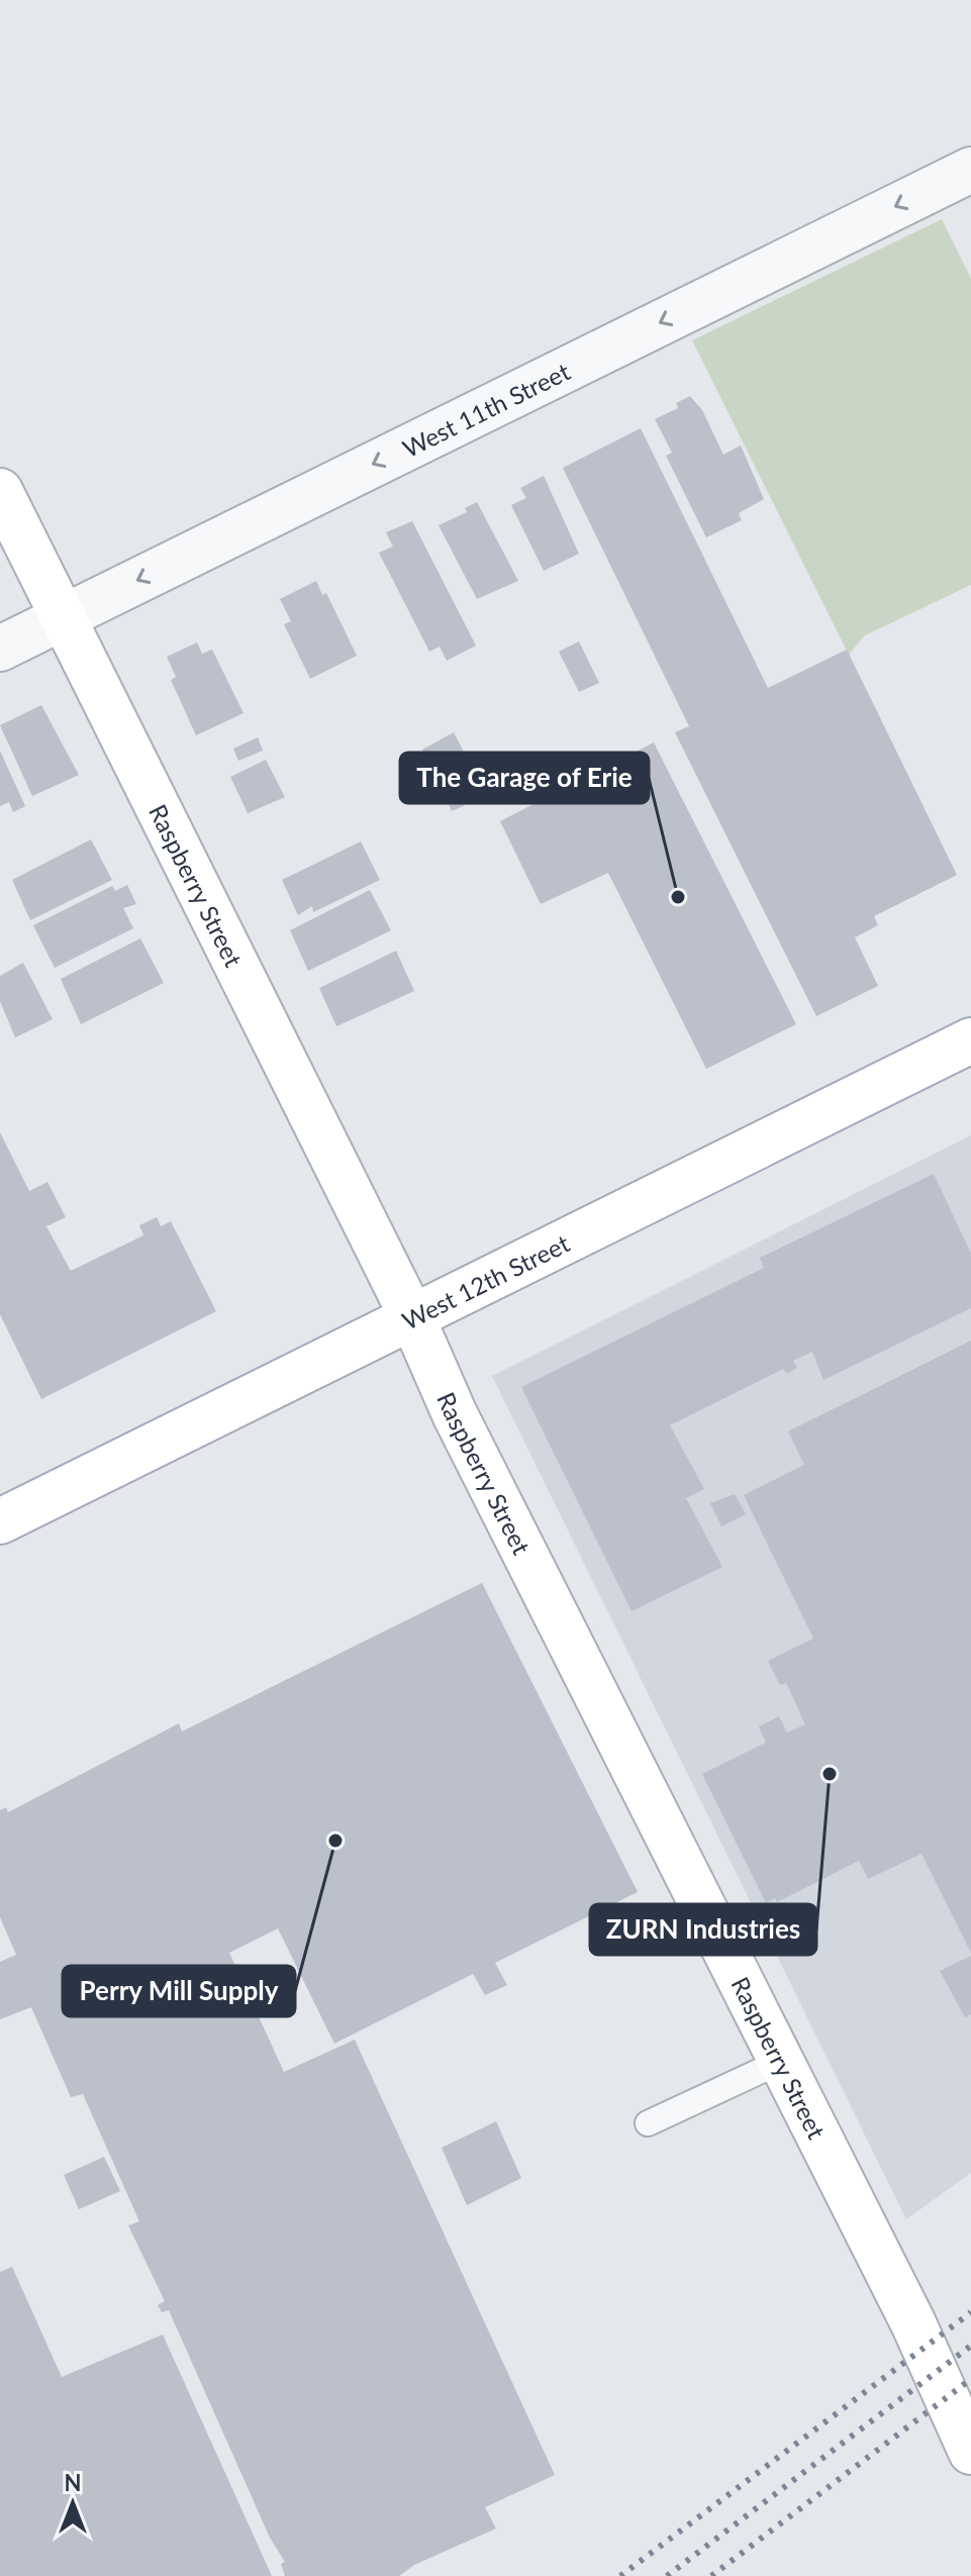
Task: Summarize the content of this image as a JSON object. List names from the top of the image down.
{
  "streets": {
    "street": ["West 11th Street", "Raspberry Street", "West 12th Street"]
  },
  "crossings": [
    ["West 11th Street", "Raspberry Street"],
    ["Raspberry Street", "West 12th Street"]
  ],
  "one_way": ["West 11th Street"],
  "places": ["The Garage of Erie", "ZURN Industries", "Perry Mill Supply"],
  "north": "top"
}
